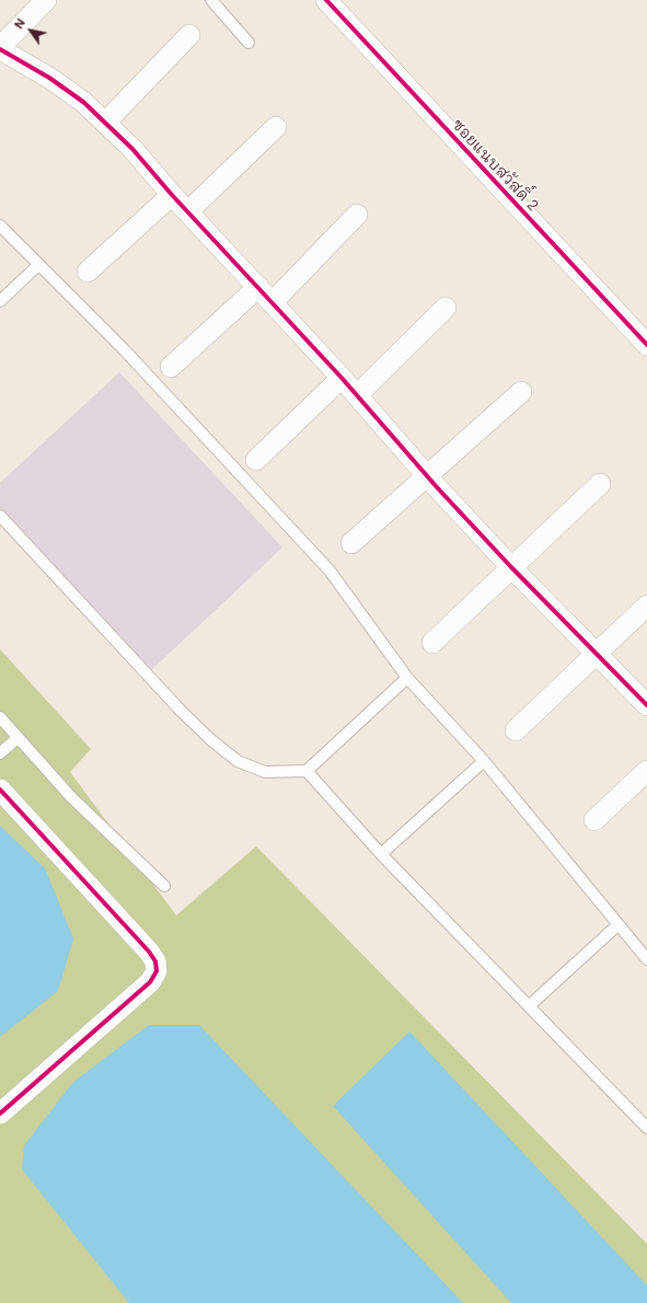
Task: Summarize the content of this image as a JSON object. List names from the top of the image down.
{
  "streets": {
    "street": ["ซอยแนบสวัสดิ์ 2"]
  },
  "north": "top left"
}
